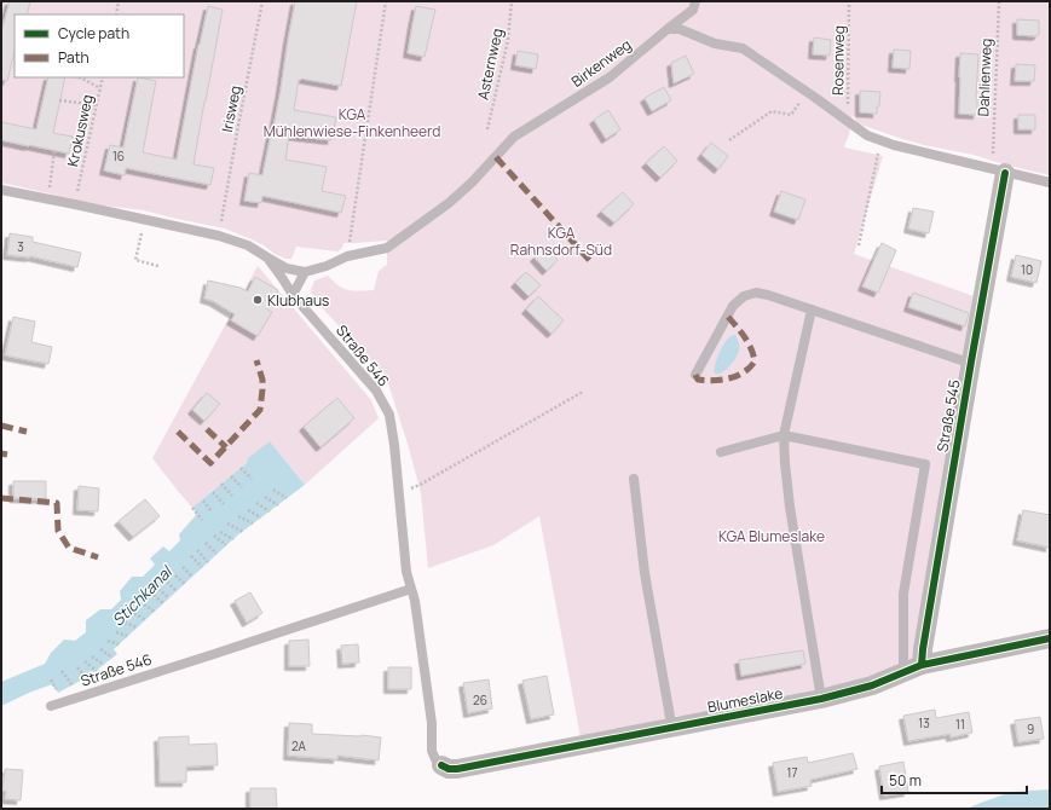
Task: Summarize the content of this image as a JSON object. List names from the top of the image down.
{
  "streets": {
    "street": ["Straße 545", "Blumeslake"],
    "lane": ["Birkenweg", "Straße 546"],
    "path": [
      "Rosenweg",
      "Asternweg",
      "Dahlienweg",
      "Irisweg",
      "Krokusweg"
    ]
  },
  "crossings": [
    ["Straße 546", "Blumeslake"],
    ["Straße 545", "Blumeslake"]
  ],
  "water": ["Stichkanal"],
  "parks": ["KGA Mühlenwiese-Finkenheerd", "KGA Rahnsdorf-Süd", "KGA Blumeslake"],
  "places": ["Klubhaus"],
  "house_numbers": [
    "16",
    "3",
    "10",
    "26",
    "13",
    "11",
    "9",
    "2A",
    "17"
  ],
  "legend": ["Cycle path", "Path"],
  "scale_bar": "50 m"
}
